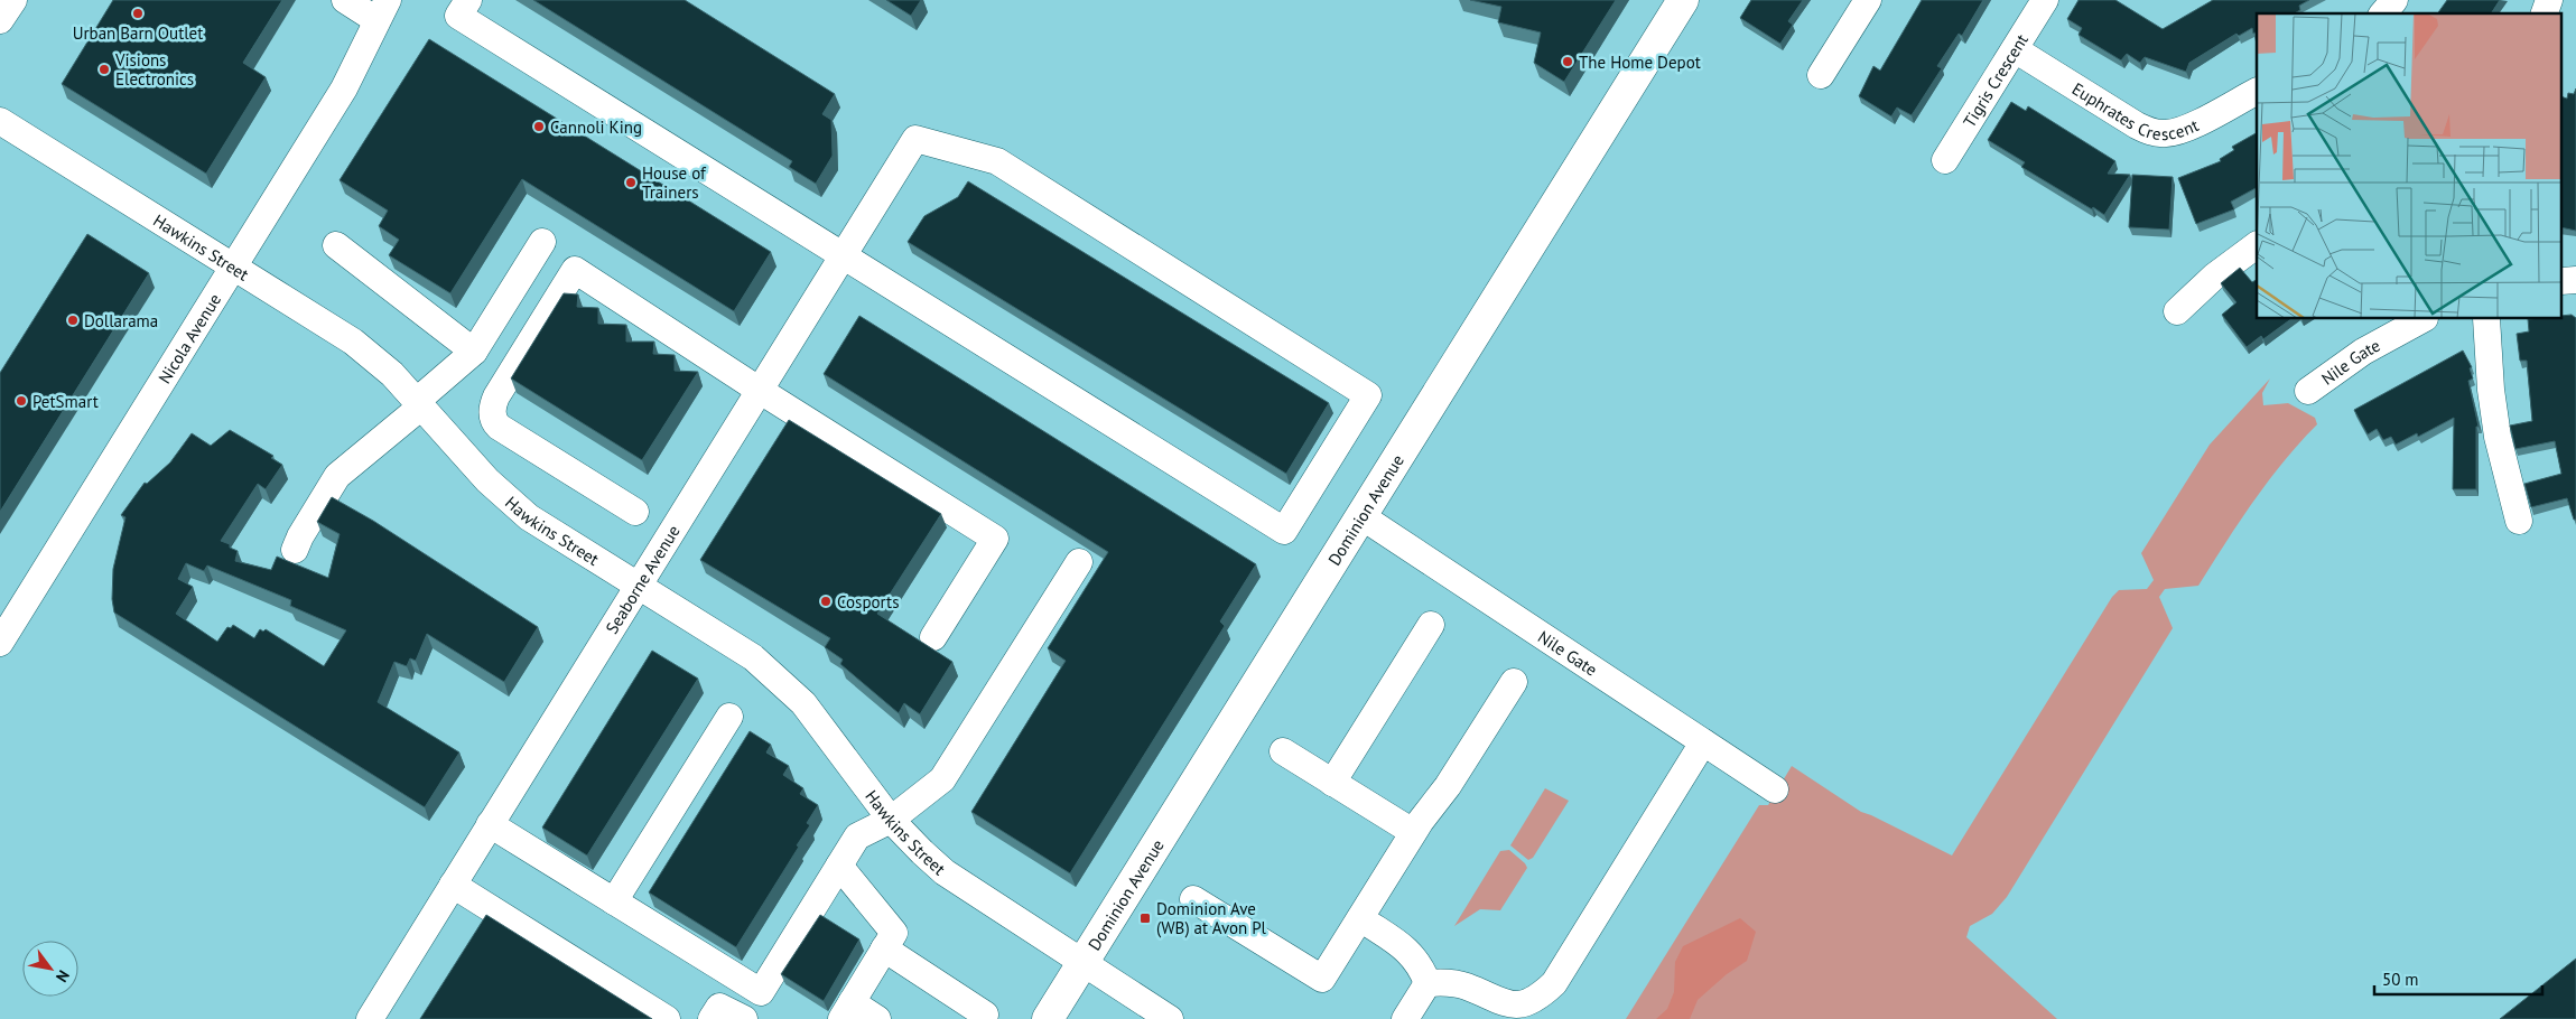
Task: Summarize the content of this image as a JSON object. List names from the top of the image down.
{
  "streets": {
    "main road": ["Dominion Avenue"],
    "street": [
      "Tigris Crescent",
      "Euphrates Crescent",
      "Hawkins Street",
      "Nicola Avenue",
      "Nile Gate",
      "Seaborne Avenue"
    ]
  },
  "crossings": [
    ["Tigris Crescent", "Euphrates Crescent"],
    ["Hawkins Street", "Nicola Avenue"],
    ["Hawkins Street", "Dominion Avenue"],
    ["Hawkins Street", "Seaborne Avenue"],
    ["Nile Gate", "Dominion Avenue"]
  ],
  "places": {
    "other": [
      "Urban Barn Outlet",
      "The Home Depot",
      "Visions Electronics",
      "Cannoli King",
      "House of Trainers",
      "Dollarama",
      "PetSmart",
      "Cosports"
    ],
    "transit": ["Dominion Ave (WB) at Avon Pl"]
  },
  "scale_bar": "50 m",
  "north": "bottom right"
}
